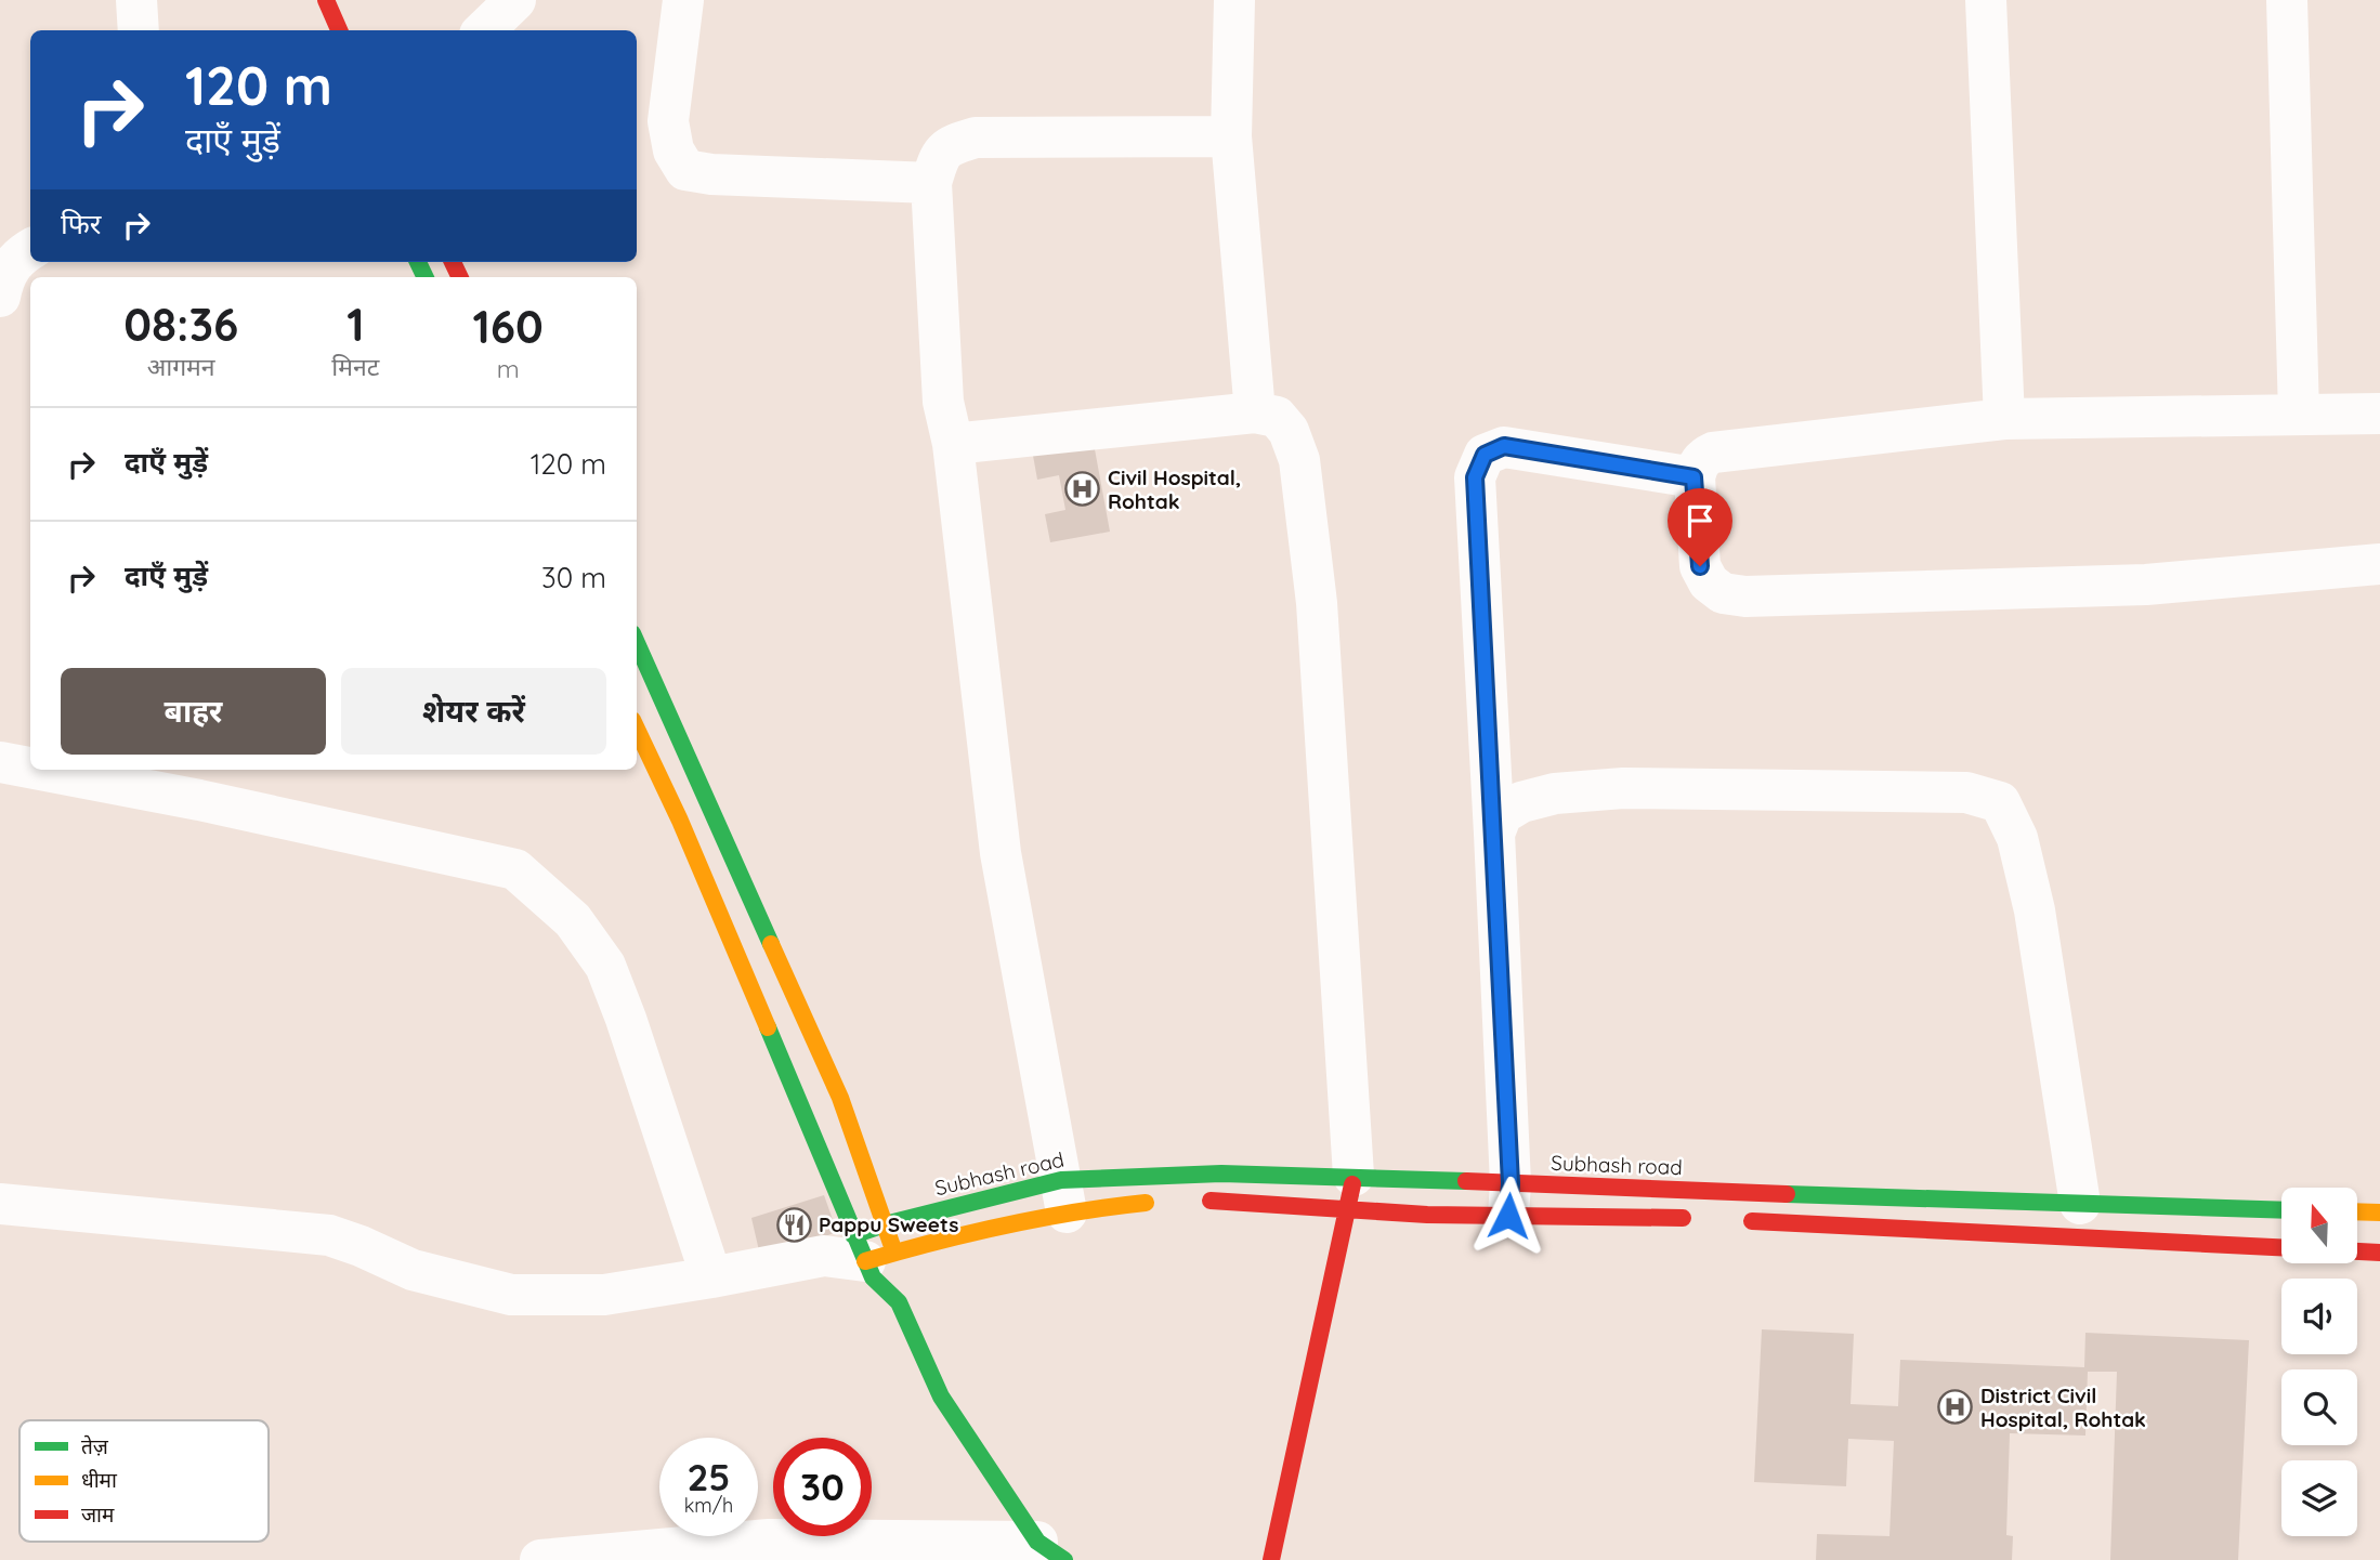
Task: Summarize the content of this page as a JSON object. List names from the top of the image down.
{
  "streets": {
    "street": ["Subhash road"]
  },
  "places": {
    "hospital": ["Civil Hospital, Rohtak", "District Civil Hospital, Rohtak"],
    "restaurant": ["Pappu Sweets"]
  },
  "legend": ["तेज़", "धीमा", "जाम"],
  "north": "top",
  "page": {
    "turn": ["120 m", "दाएँ मुड़ें"],
    "then": "फिर",
    "eta": [
      "08:36",
      "आगमन",
      "1",
      "मिनट",
      "160",
      "m"
    ],
    "list": [
      {
        "name": "दाएँ मुड़ें",
        "value": "120 m"
      },
      {
        "name": "दाएँ मुड़ें",
        "value": "30 m"
      }
    ],
    "buttons": ["बाहर", "शेयर करें"],
    "speed": "25 km/h",
    "limit": "30"
  }
}
